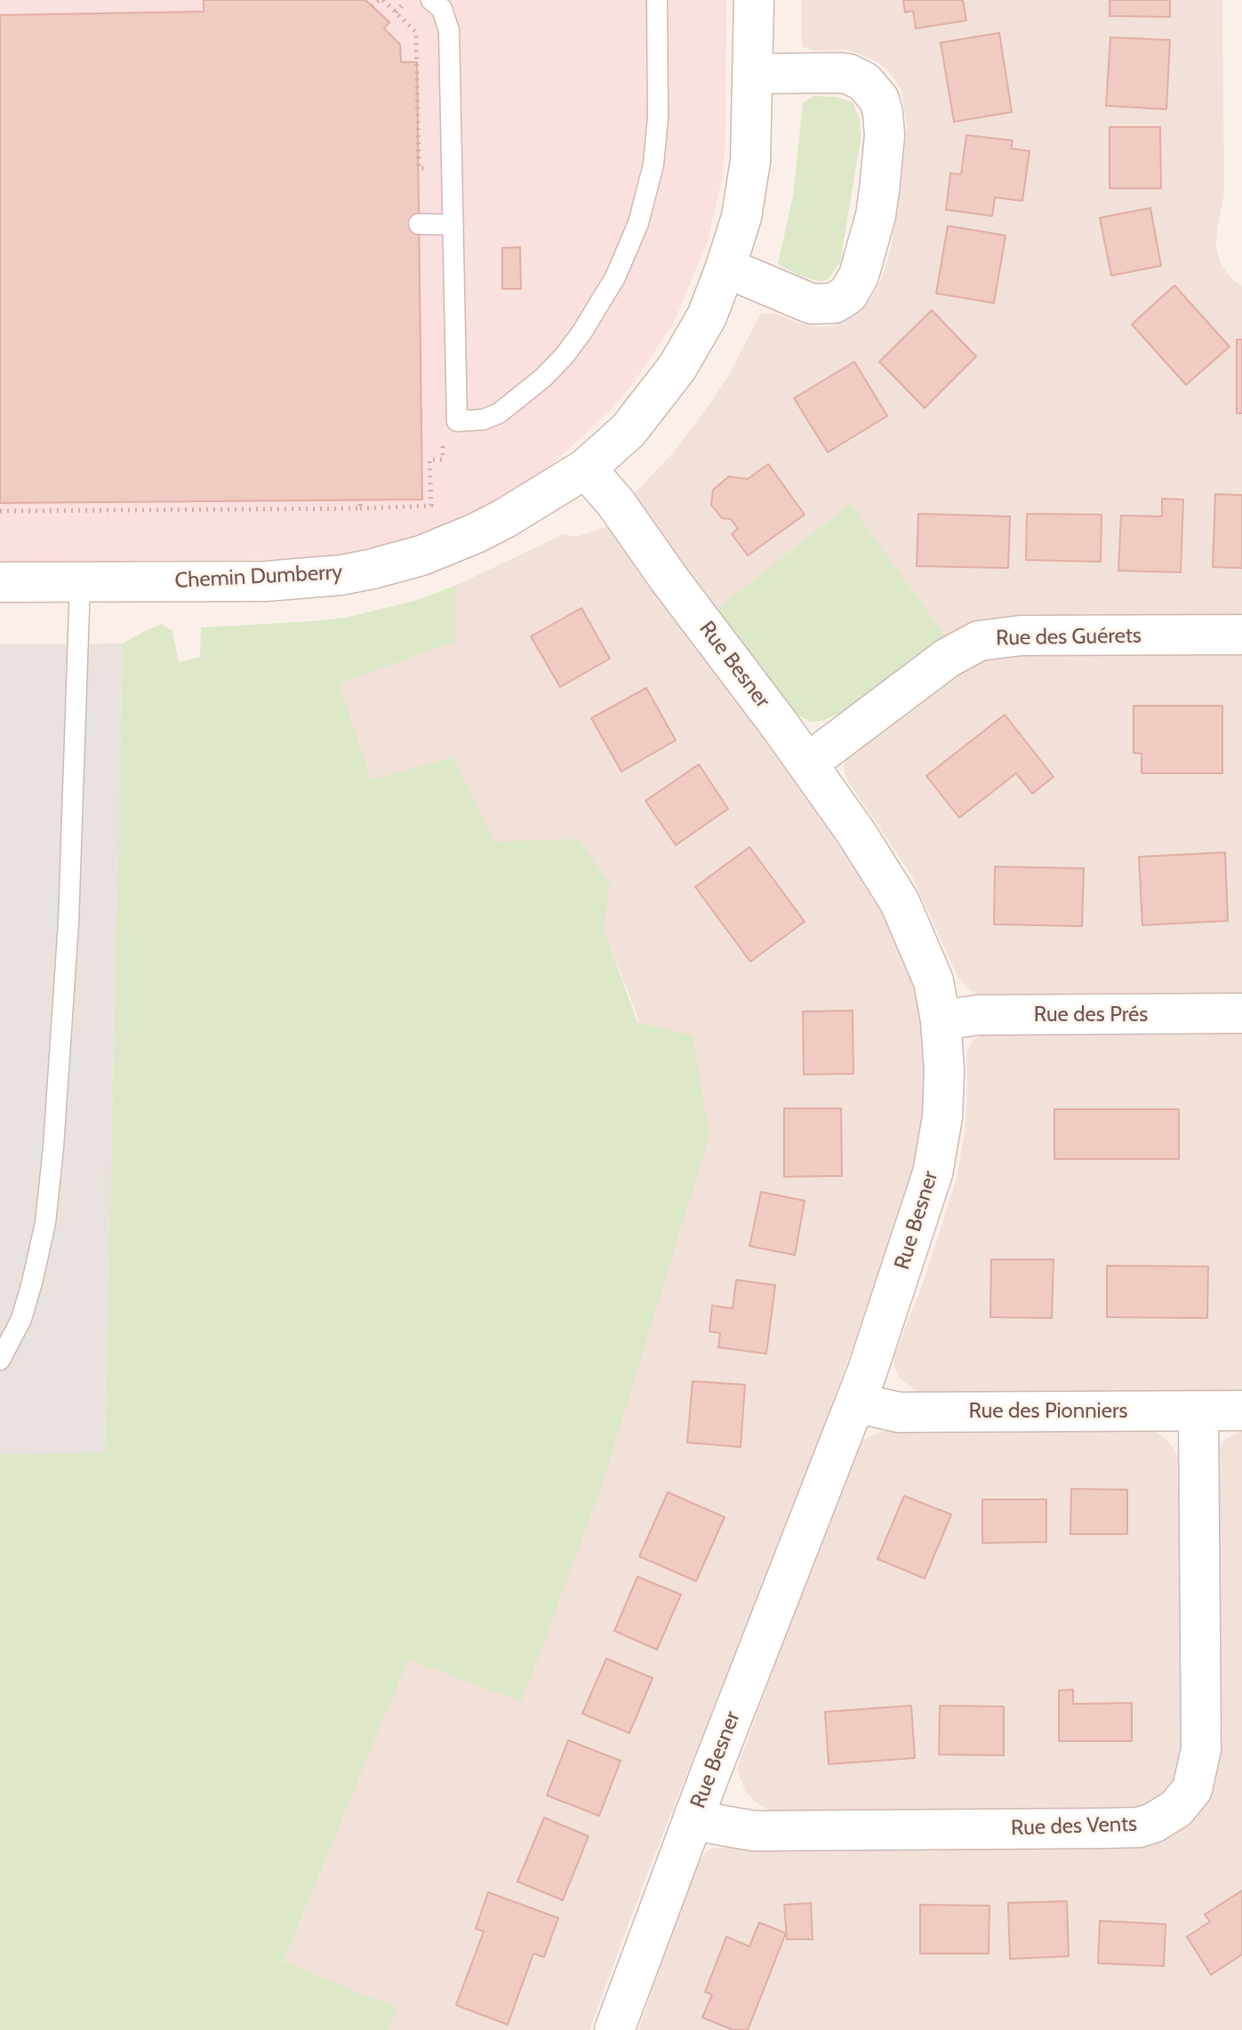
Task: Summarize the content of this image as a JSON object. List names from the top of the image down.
{
  "streets": {
    "street": [
      "Chemin Dumberry",
      "Rue des Guérets",
      "Rue Besner",
      "Rue des Prés",
      "Rue des Pionniers",
      "Rue des Vents"
    ]
  },
  "crossings": [
    ["Chemin Dumberry", "Rue Besner"],
    ["Rue des Guérets", "Rue Besner"],
    ["Rue Besner", "Rue des Prés"],
    ["Rue Besner", "Rue des Pionniers"],
    ["Rue Besner", "Rue des Vents"],
    ["Rue des Pionniers", "Rue des Vents"]
  ]
}
